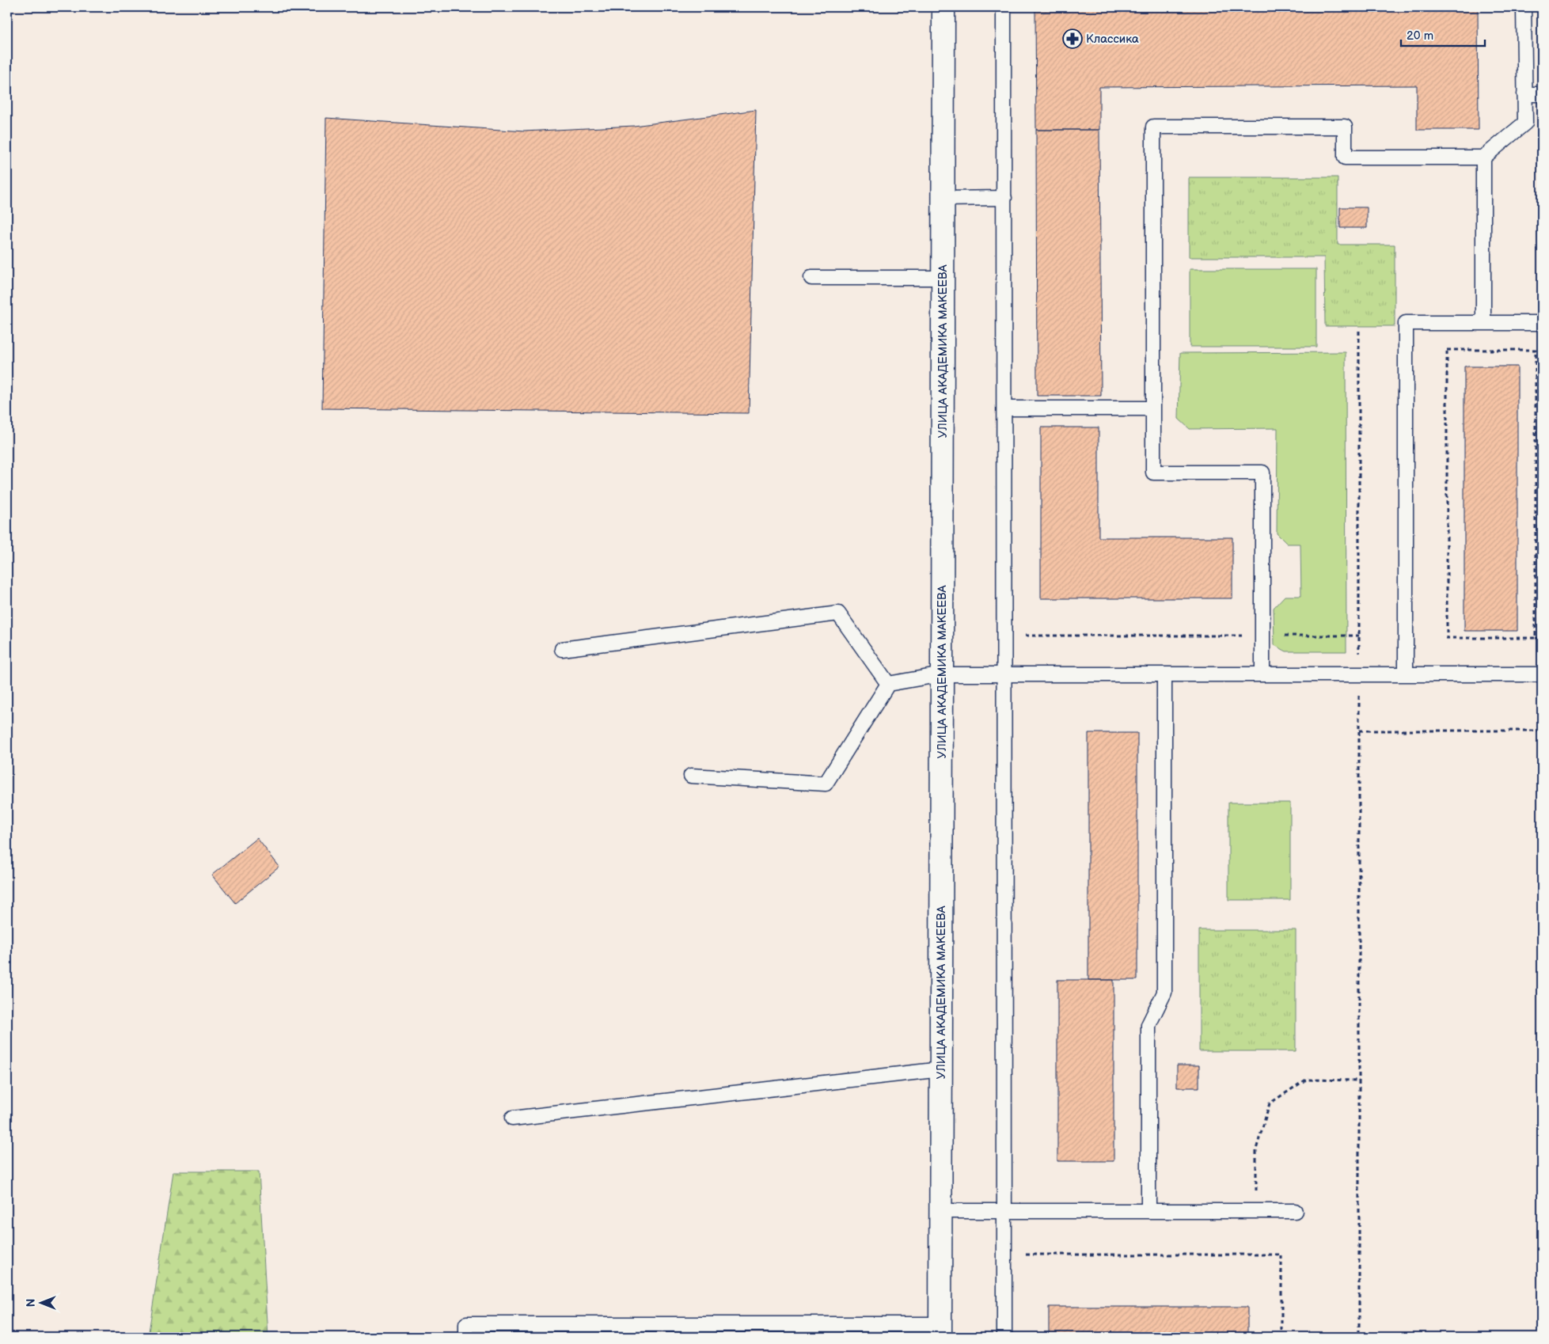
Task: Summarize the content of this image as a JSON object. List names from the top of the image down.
{
  "streets": {
    "street": ["УЛИЦА АКАДЕМИКА МАКЕЕВА"]
  },
  "places": {
    "pharmacy": ["Классика"]
  },
  "scale_bar": "20 m",
  "north": "left"
}
